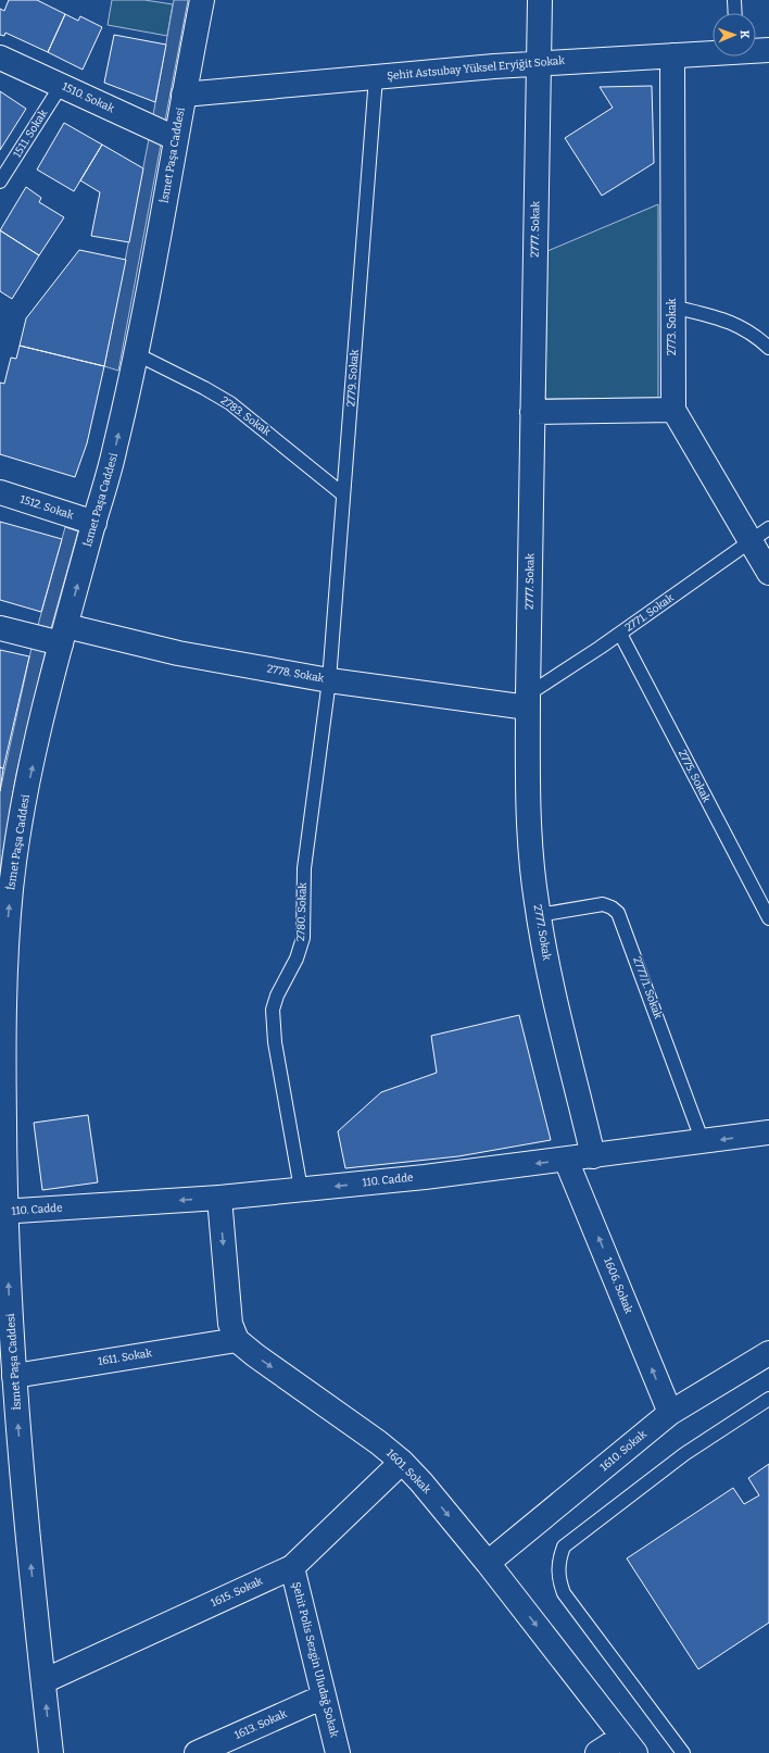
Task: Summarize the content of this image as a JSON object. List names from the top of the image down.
{
  "streets": {
    "street": [
      "Şehit Astsubay Yüksel Eryiğit Sokak",
      "1510. Sokak",
      "İsmet Paşa Caddesi",
      "2777. Sokak",
      "2773. Sokak",
      "1512. Sokak",
      "2778. Sokak",
      "110. Cadde",
      "1606. Sokak",
      "1611. Sokak",
      "1610. Sokak",
      "1601. Sokak",
      "1615. Sokak",
      "Şehit Polis Sezgin Uludağ Sokak",
      "1613. Sokak"
    ],
    "lane": [
      "1511. Sokak",
      "2779. Sokak",
      "2783. Sokak",
      "2771. Sokak",
      "2775. Sokak",
      "2780. Sokak",
      "2777/1. Sokak"
    ]
  },
  "crossings": [
    ["Şehit Astsubay Yüksel Eryiğit Sokak", "İsmet Paşa Caddesi"],
    ["Şehit Astsubay Yüksel Eryiğit Sokak", "2777. Sokak"],
    ["Şehit Astsubay Yüksel Eryiğit Sokak", "2773. Sokak"],
    ["Şehit Astsubay Yüksel Eryiğit Sokak", "2779. Sokak"],
    ["1510. Sokak", "1511. Sokak"],
    ["1510. Sokak", "İsmet Paşa Caddesi"],
    ["İsmet Paşa Caddesi", "2783. Sokak"],
    ["İsmet Paşa Caddesi", "1512. Sokak"],
    ["İsmet Paşa Caddesi", "2778. Sokak"],
    ["İsmet Paşa Caddesi", "110. Cadde"],
    ["İsmet Paşa Caddesi", "1611. Sokak"],
    ["İsmet Paşa Caddesi", "1615. Sokak"],
    ["2777. Sokak", "2771. Sokak"],
    ["2777. Sokak", "2778. Sokak"],
    ["2777. Sokak", "2777/1. Sokak"],
    ["2777. Sokak", "110. Cadde"],
    ["2773. Sokak", "2771. Sokak"],
    ["2779. Sokak", "2783. Sokak"],
    ["2779. Sokak", "2778. Sokak"],
    ["2779. Sokak", "2780. Sokak"],
    ["2771. Sokak", "2778. Sokak"],
    ["2771. Sokak", "2775. Sokak"],
    ["2778. Sokak", "2780. Sokak"],
    ["2780. Sokak", "110. Cadde"],
    ["2777/1. Sokak", "110. Cadde"],
    ["110. Cadde", "1606. Sokak"],
    ["1606. Sokak", "1610. Sokak"],
    ["1611. Sokak", "1601. Sokak"],
    ["1610. Sokak", "1601. Sokak"],
    ["1601. Sokak", "1615. Sokak"],
    ["1615. Sokak", "Şehit Polis Sezgin Uludağ Sokak"],
    ["Şehit Polis Sezgin Uludağ Sokak", "1613. Sokak"]
  ],
  "one_way": [
    "İsmet Paşa Caddesi",
    "110. Cadde",
    "1606. Sokak",
    "1601. Sokak"
  ],
  "north": "right"
}
